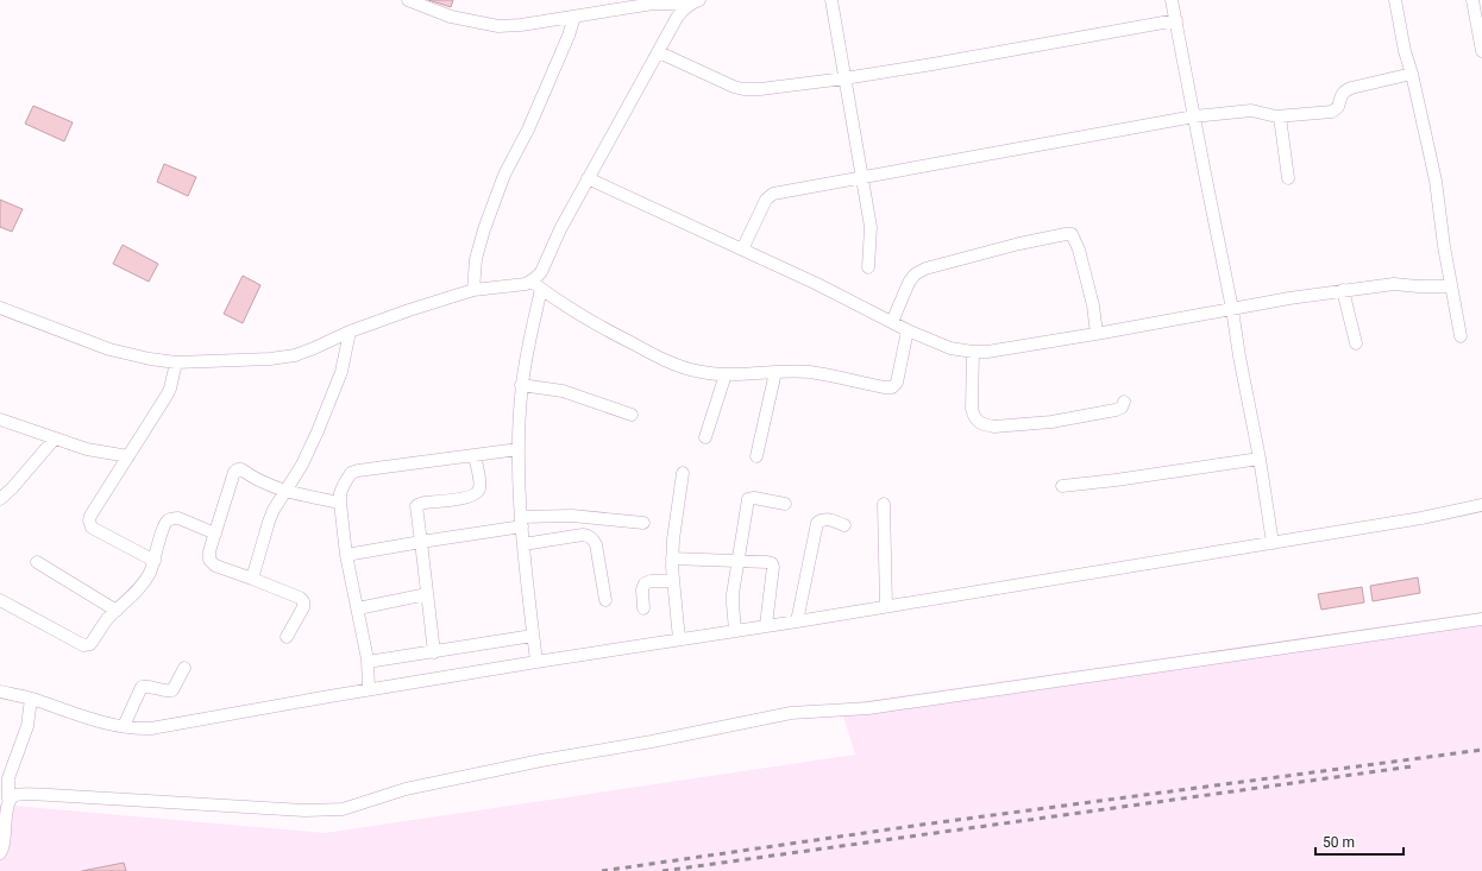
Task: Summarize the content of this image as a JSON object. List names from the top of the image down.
{
  "scale_bar": "50 m"
}
